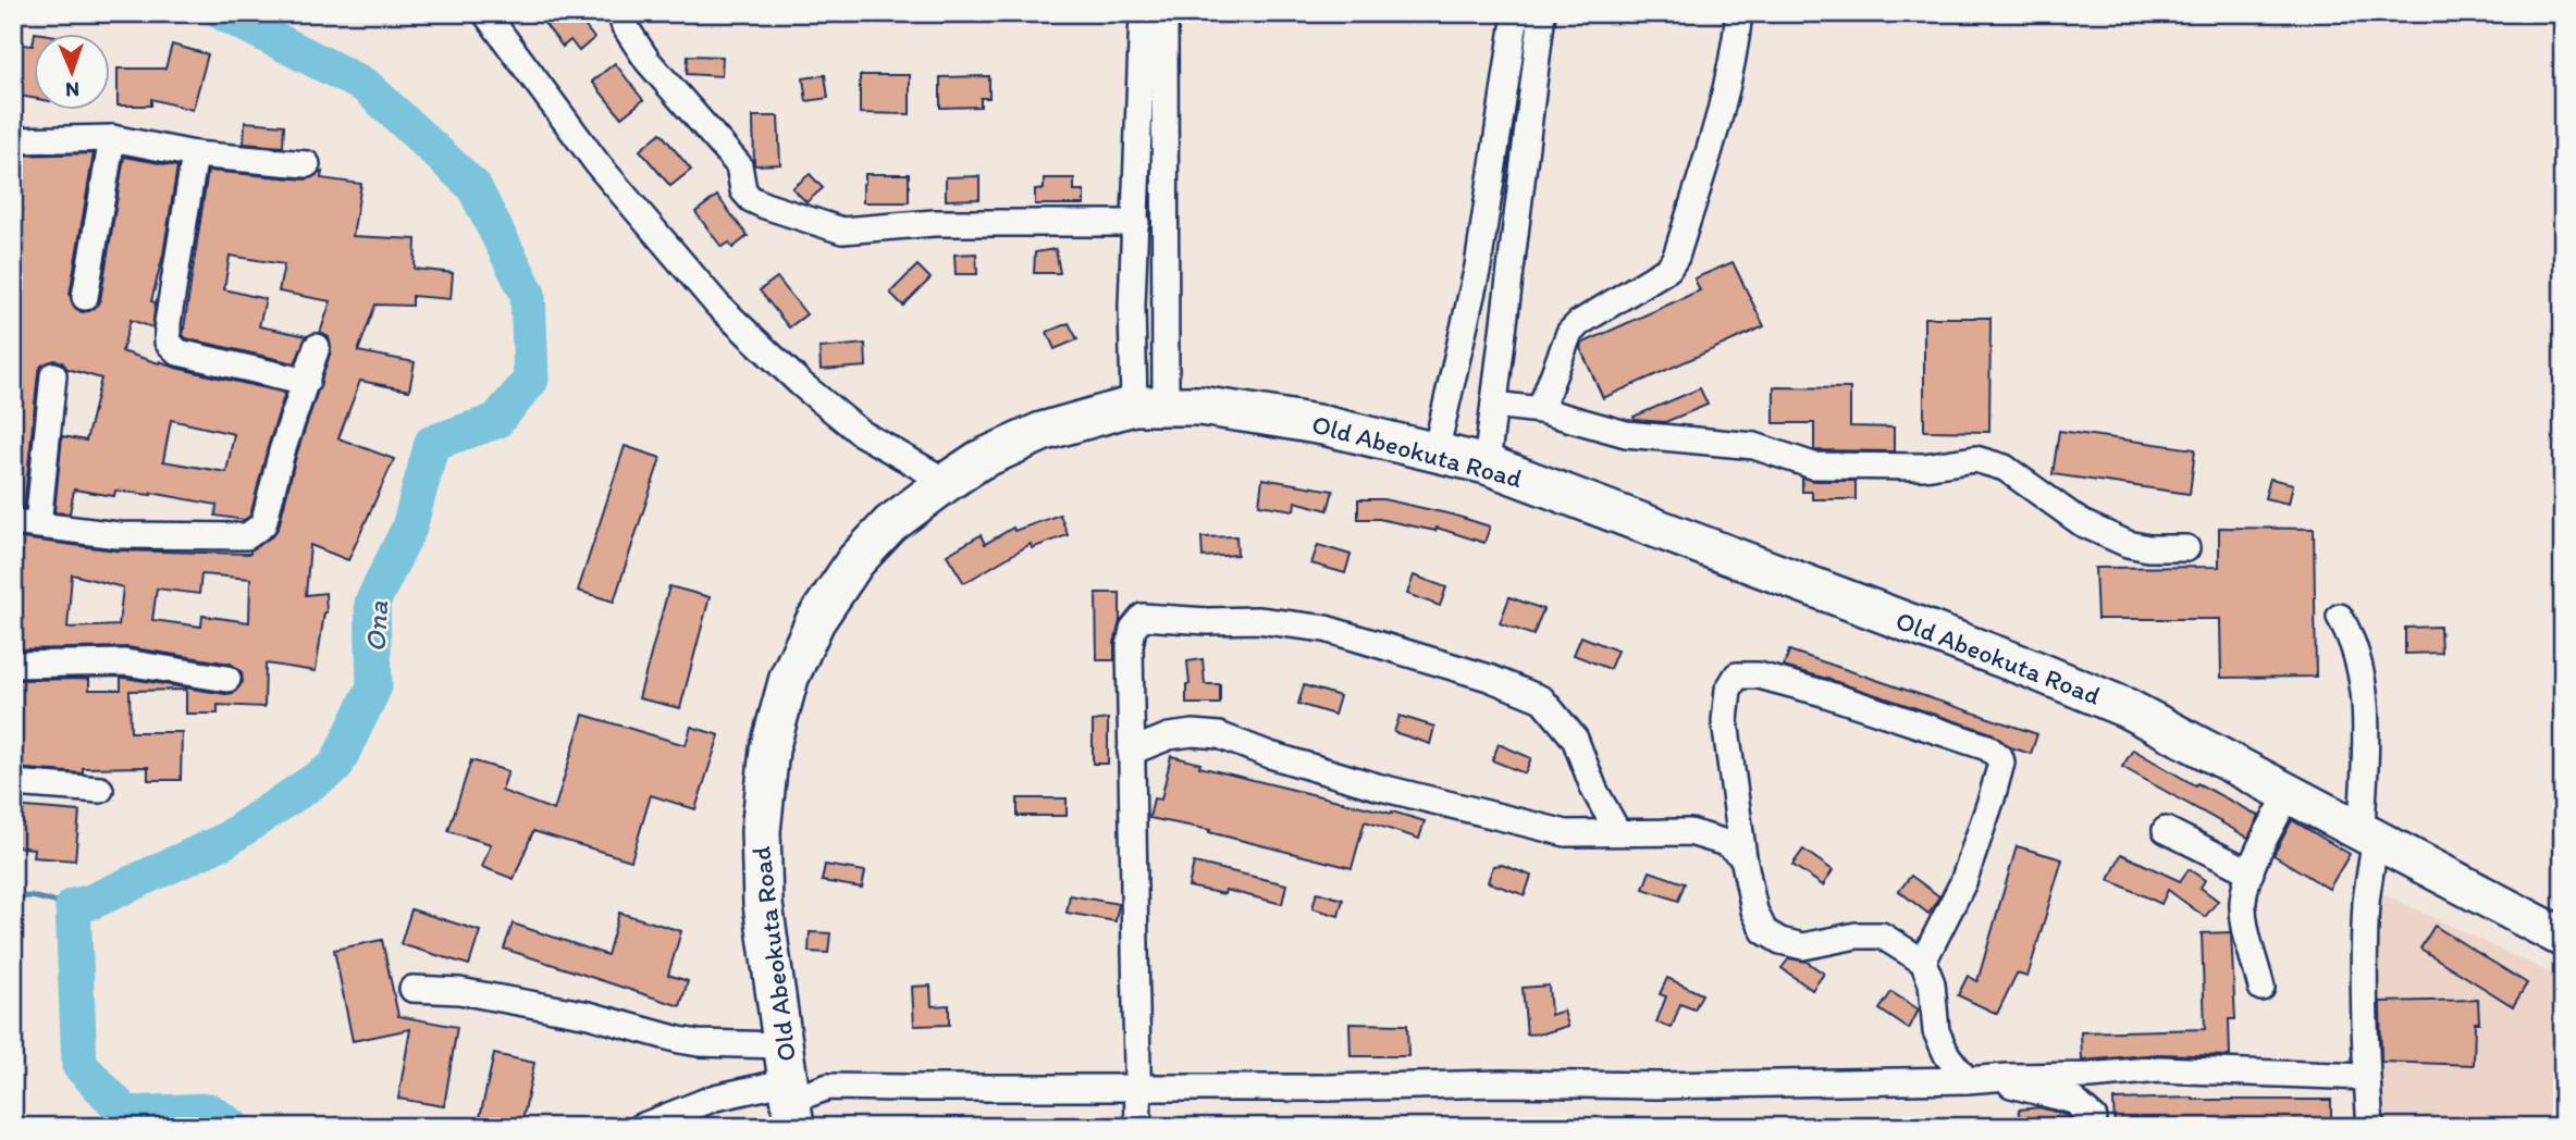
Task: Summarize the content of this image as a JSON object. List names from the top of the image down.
{
  "streets": {
    "highway": ["Old Abeokuta Road"]
  },
  "water": ["Ona"],
  "north": "bottom"
}
